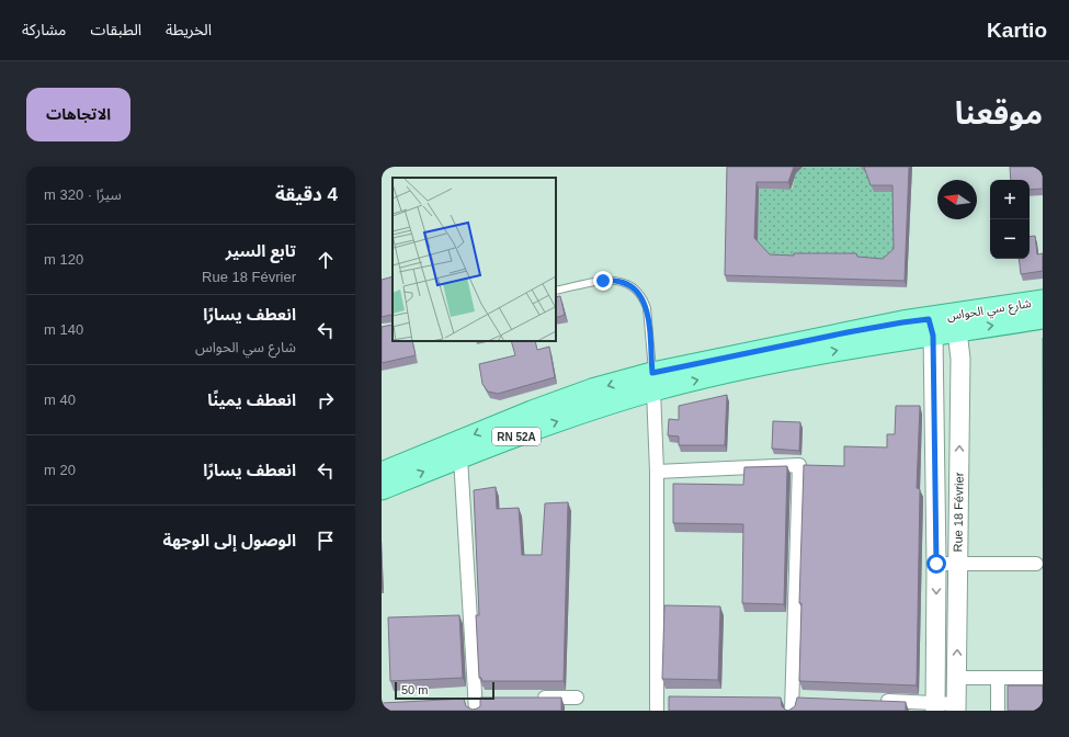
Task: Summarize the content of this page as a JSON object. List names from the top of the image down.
{
  "streets": {
    "main road": ["شارع سي الحواس", "RN 52A"],
    "street": ["Rue 18 Février"]
  },
  "crossings": [
    ["شارع سي الحواس", "RN 52A"],
    ["شارع سي الحواس", "Rue 18 Février"]
  ],
  "scale_bar": "50 m",
  "north": "left",
  "page": {
    "header": "Kartio",
    "nav": ["الخريطة", "الطبقات", "مشاركة"],
    "title": "موقعنا",
    "buttons": "الاتجاهات",
    "heading": ["4 دقيقة", "سيرًا · 320 m"],
    "map_buttons": ["+", "−"],
    "list": [
      ["تابع السير", "Rue 18 Février", "120 m"],
      ["انعطف يسارًا", "شارع سي الحواس", "140 m"],
      ["انعطف يمينًا", "40 m"],
      ["انعطف يسارًا", "20 m"],
      "الوصول إلى الوجهة"
    ],
    "scale": "50 m"
  }
}
